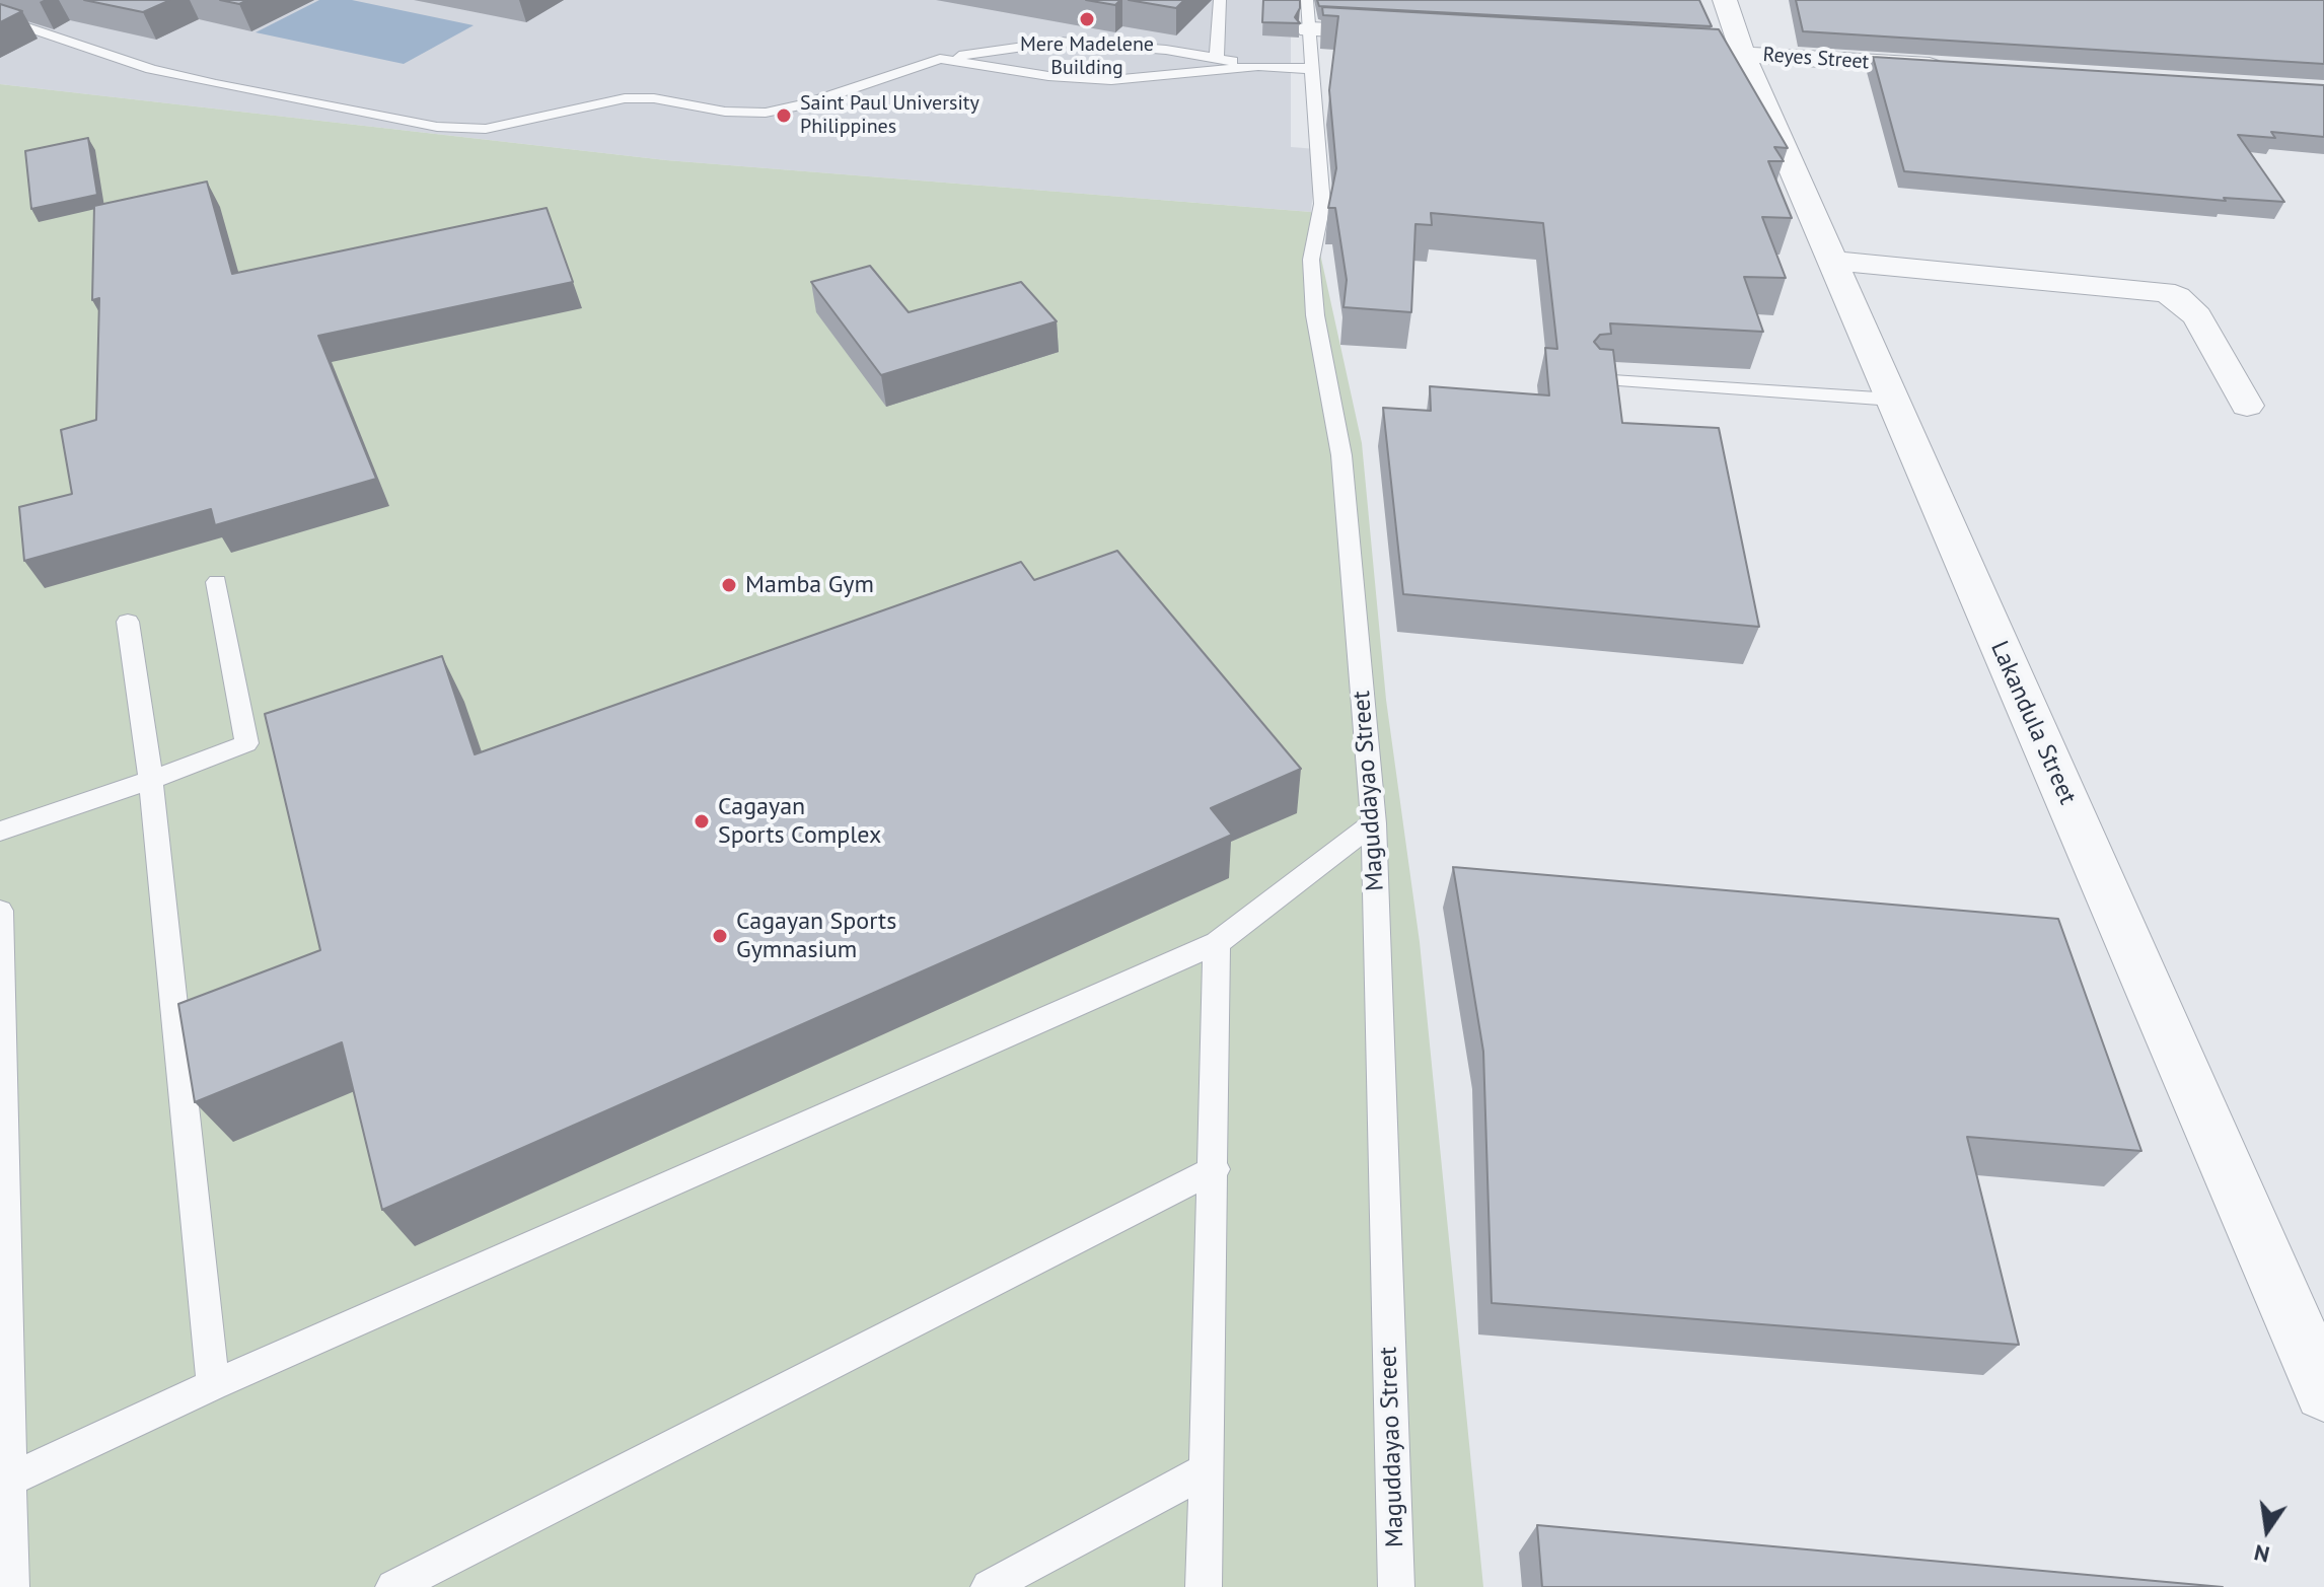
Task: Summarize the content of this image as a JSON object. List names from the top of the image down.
{
  "streets": {
    "street": ["Reyes Street", "Lakandula Street"],
    "lane": ["Maguddayao Street"]
  },
  "crossings": [
    ["Reyes Street", "Lakandula Street"]
  ],
  "places": [
    "Mere Madelene Building",
    "Saint Paul University Philippines",
    "Mamba Gym",
    "Cagayan Sports Complex",
    "Cagayan Sports Gymnasium"
  ],
  "north": "bottom"
}
